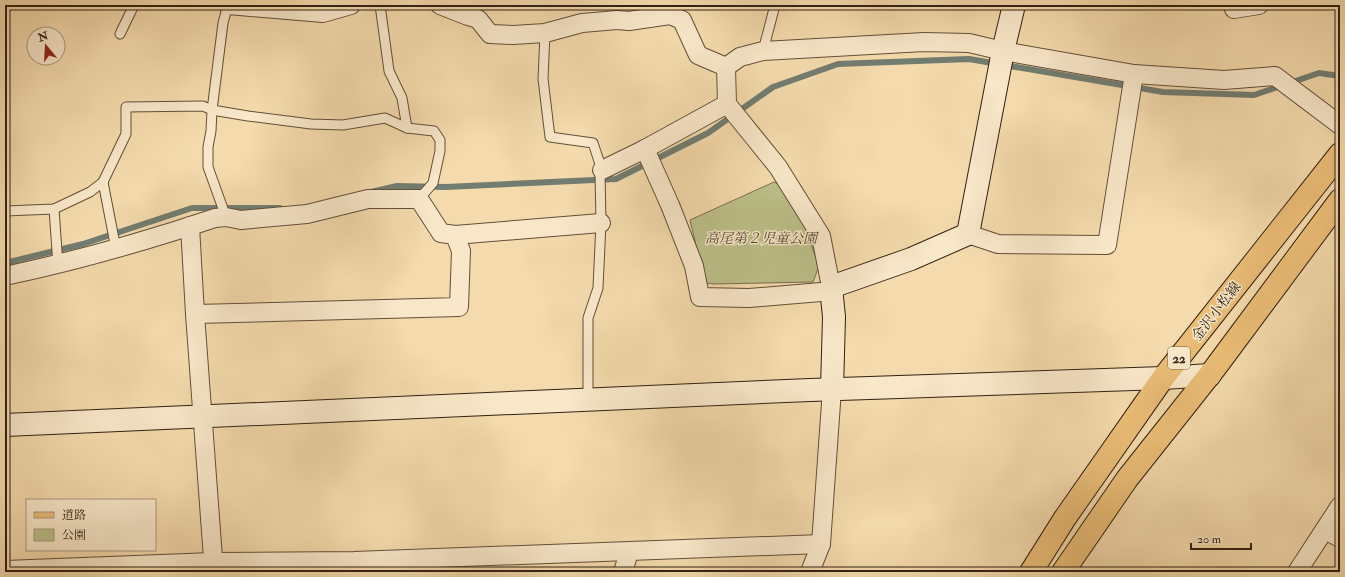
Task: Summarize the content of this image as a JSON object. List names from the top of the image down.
{
  "streets": {
    "main road": ["金沢小松線", "22"]
  },
  "parks": ["高尾第２児童公園"],
  "legend": ["道路", "公園"],
  "scale_bar": "20 m",
  "north": "top"
}
